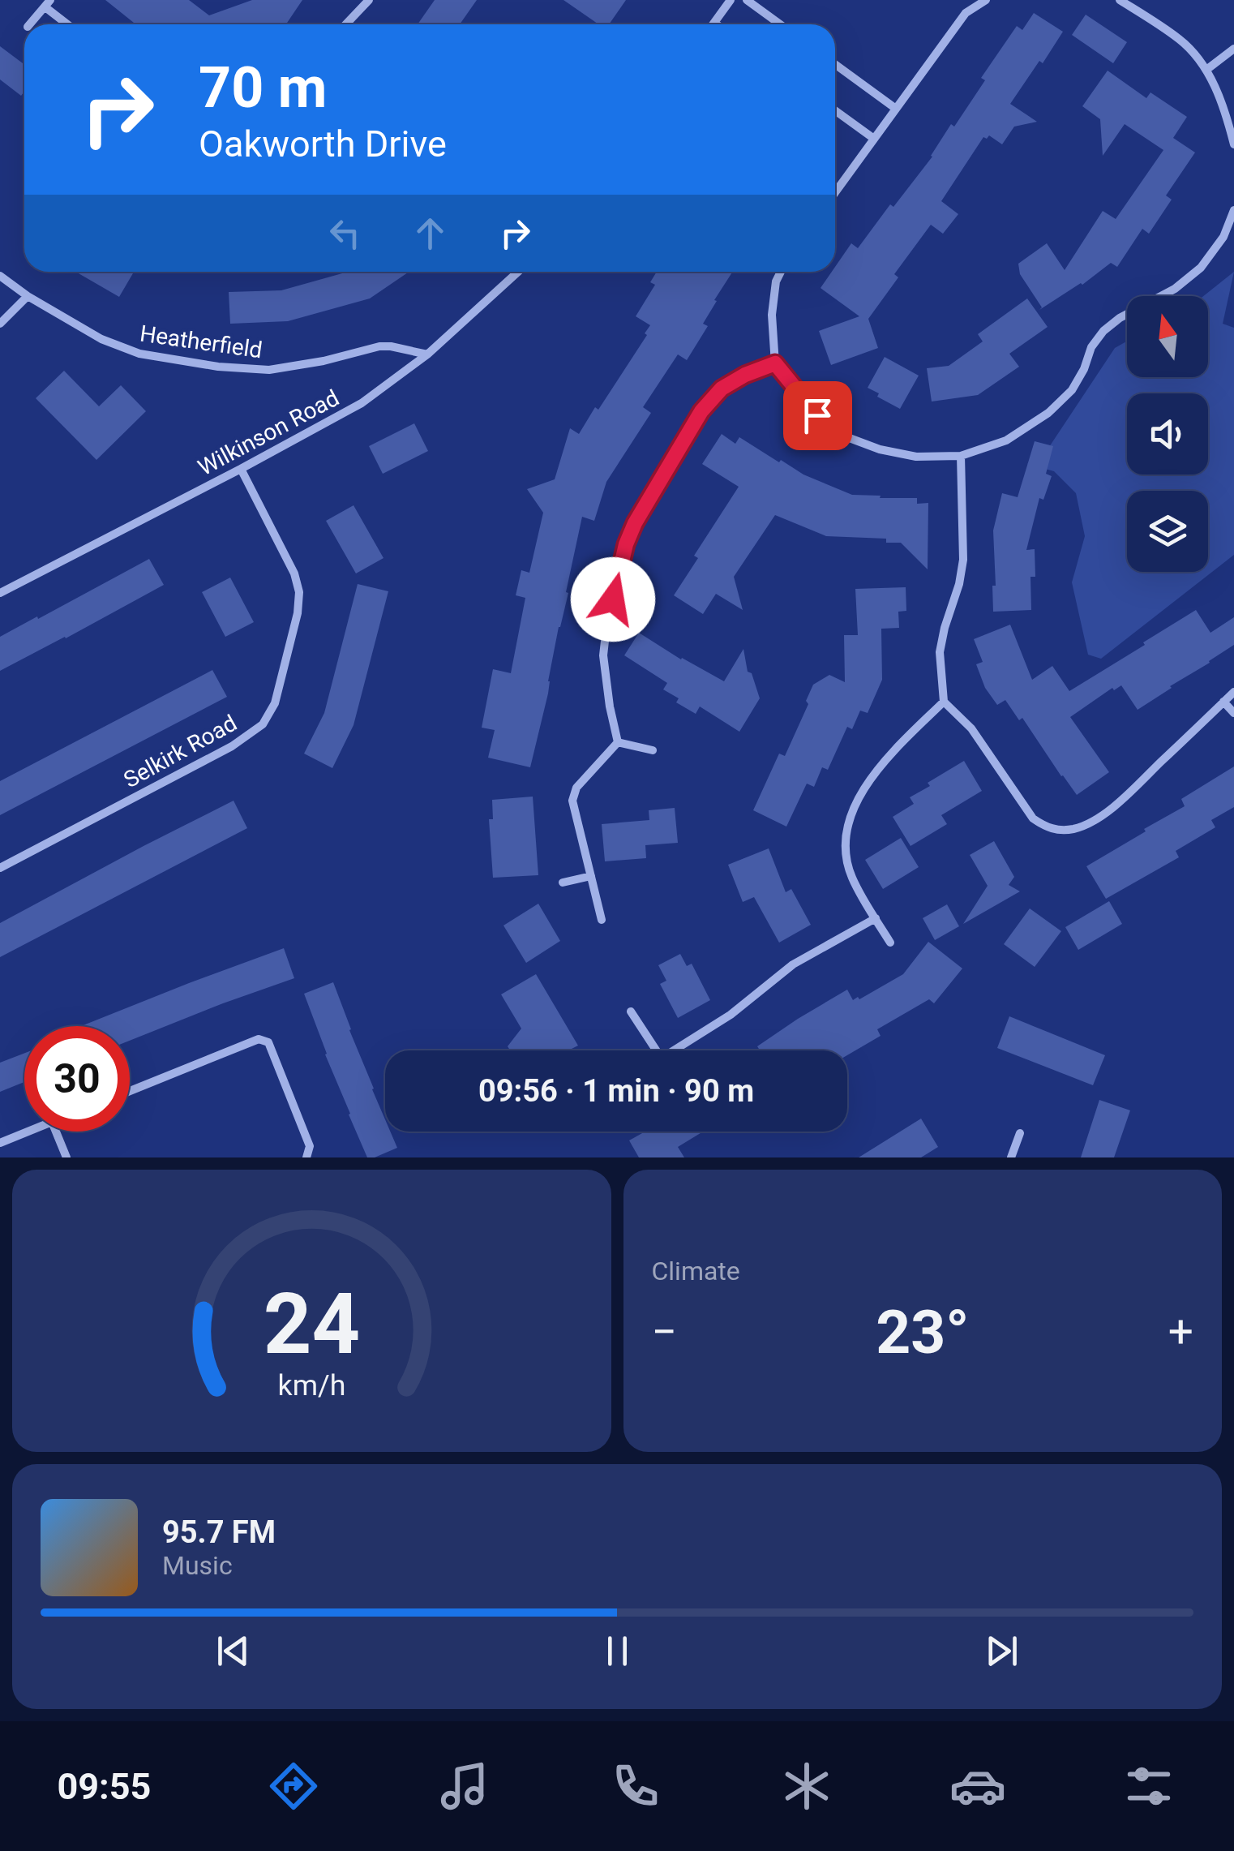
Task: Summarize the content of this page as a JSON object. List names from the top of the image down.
{
  "streets": {
    "street": ["Heatherfield", "Wilkinson Road", "Selkirk Road"]
  },
  "crossings": [
    ["Heatherfield", "Wilkinson Road"],
    ["Wilkinson Road", "Selkirk Road"]
  ],
  "north": "top",
  "page": {
    "turn": ["70 m", "Oakworth Drive"],
    "limit": "30",
    "trip": "09:56 · 1 min · 90 m",
    "tile": "Climate",
    "heat": ["−", "23°", "+"],
    "song": ["95.7 FM", "Music"],
    "tabs": "09:55",
    "gauge": ["24", "km/h"]
  }
}
